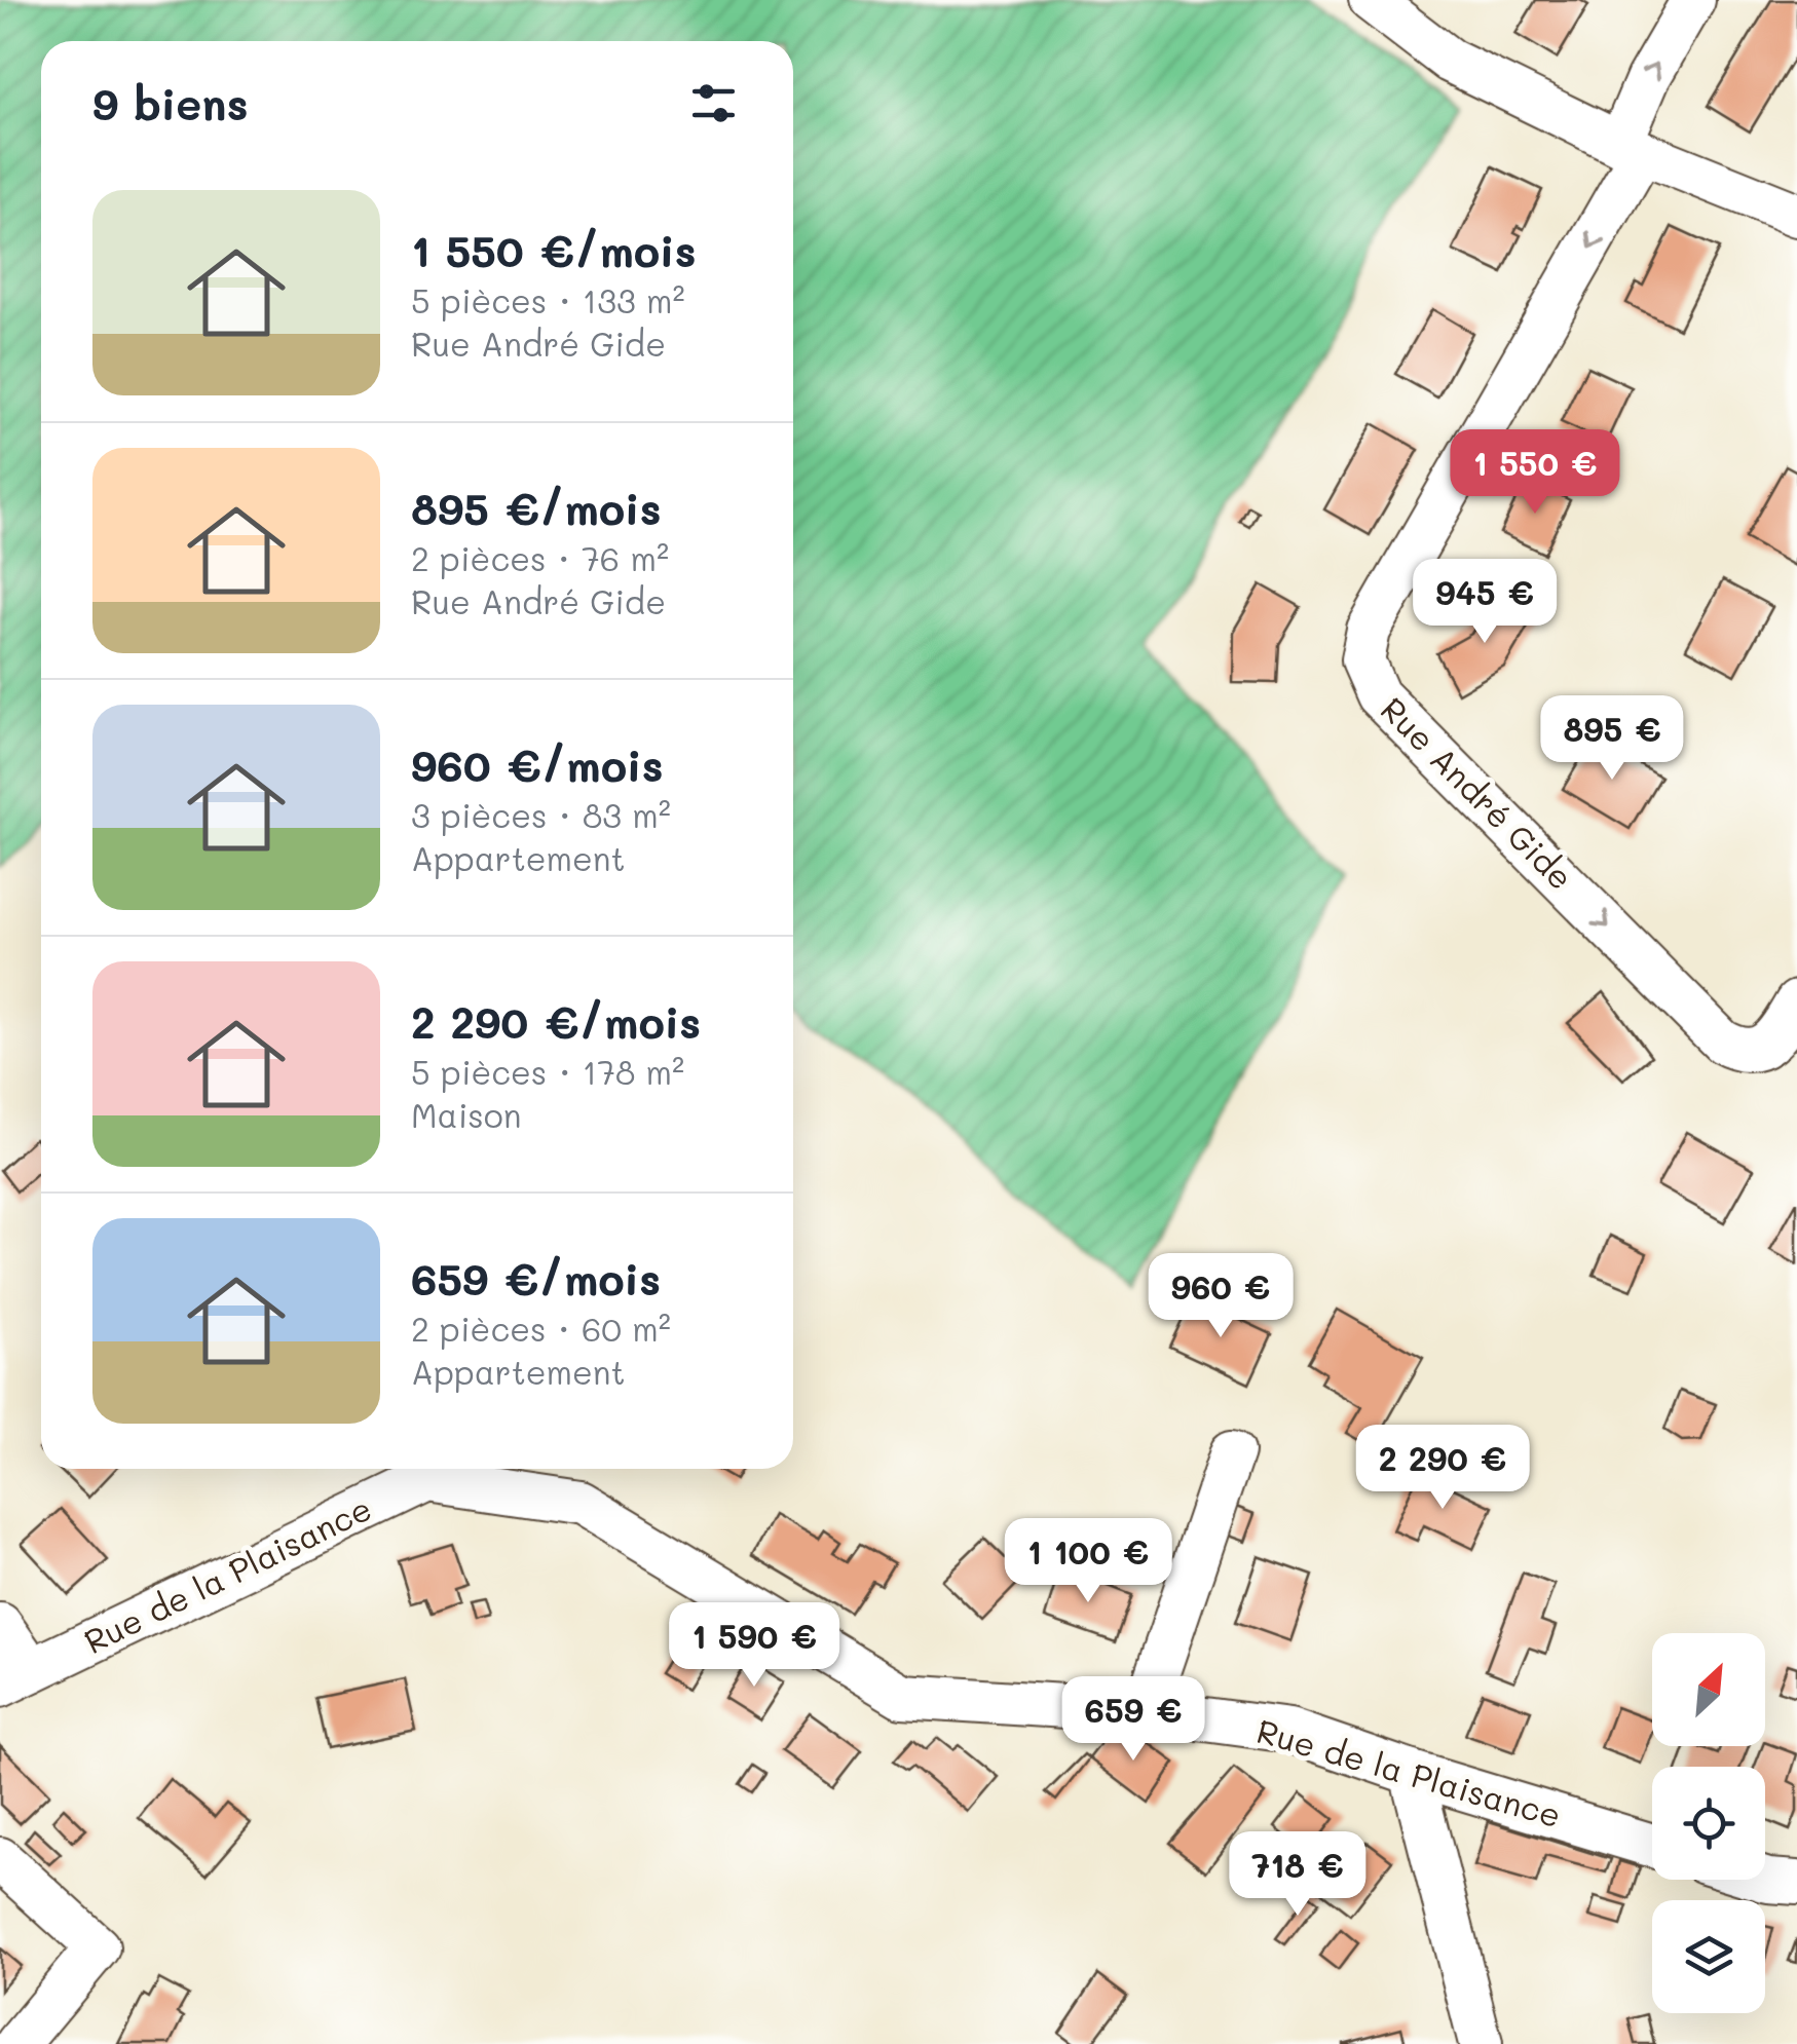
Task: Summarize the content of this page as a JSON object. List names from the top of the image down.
{
  "streets": {
    "street": ["Rue André Gide", "Rue de la Plaisance"]
  },
  "north": "top right",
  "page": {
    "heading": "9 biens",
    "list": [
      {
        "name": "1 550 €/mois",
        "note": "5 pièces · 133 m² · Rue André Gide"
      },
      {
        "name": "895 €/mois",
        "note": "2 pièces · 76 m² · Rue André Gide"
      },
      {
        "name": "960 €/mois",
        "note": "3 pièces · 83 m² · Appartement"
      },
      {
        "name": "2 290 €/mois",
        "note": "5 pièces · 178 m² · Maison"
      },
      {
        "name": "659 €/mois",
        "note": "2 pièces · 60 m² · Appartement"
      }
    ],
    "price": [
      "1 550 €",
      "945 €",
      "895 €",
      "960 €",
      "2 290 €",
      "1 100 €",
      "1 590 €",
      "659 €",
      "718 €"
    ]
  }
}
